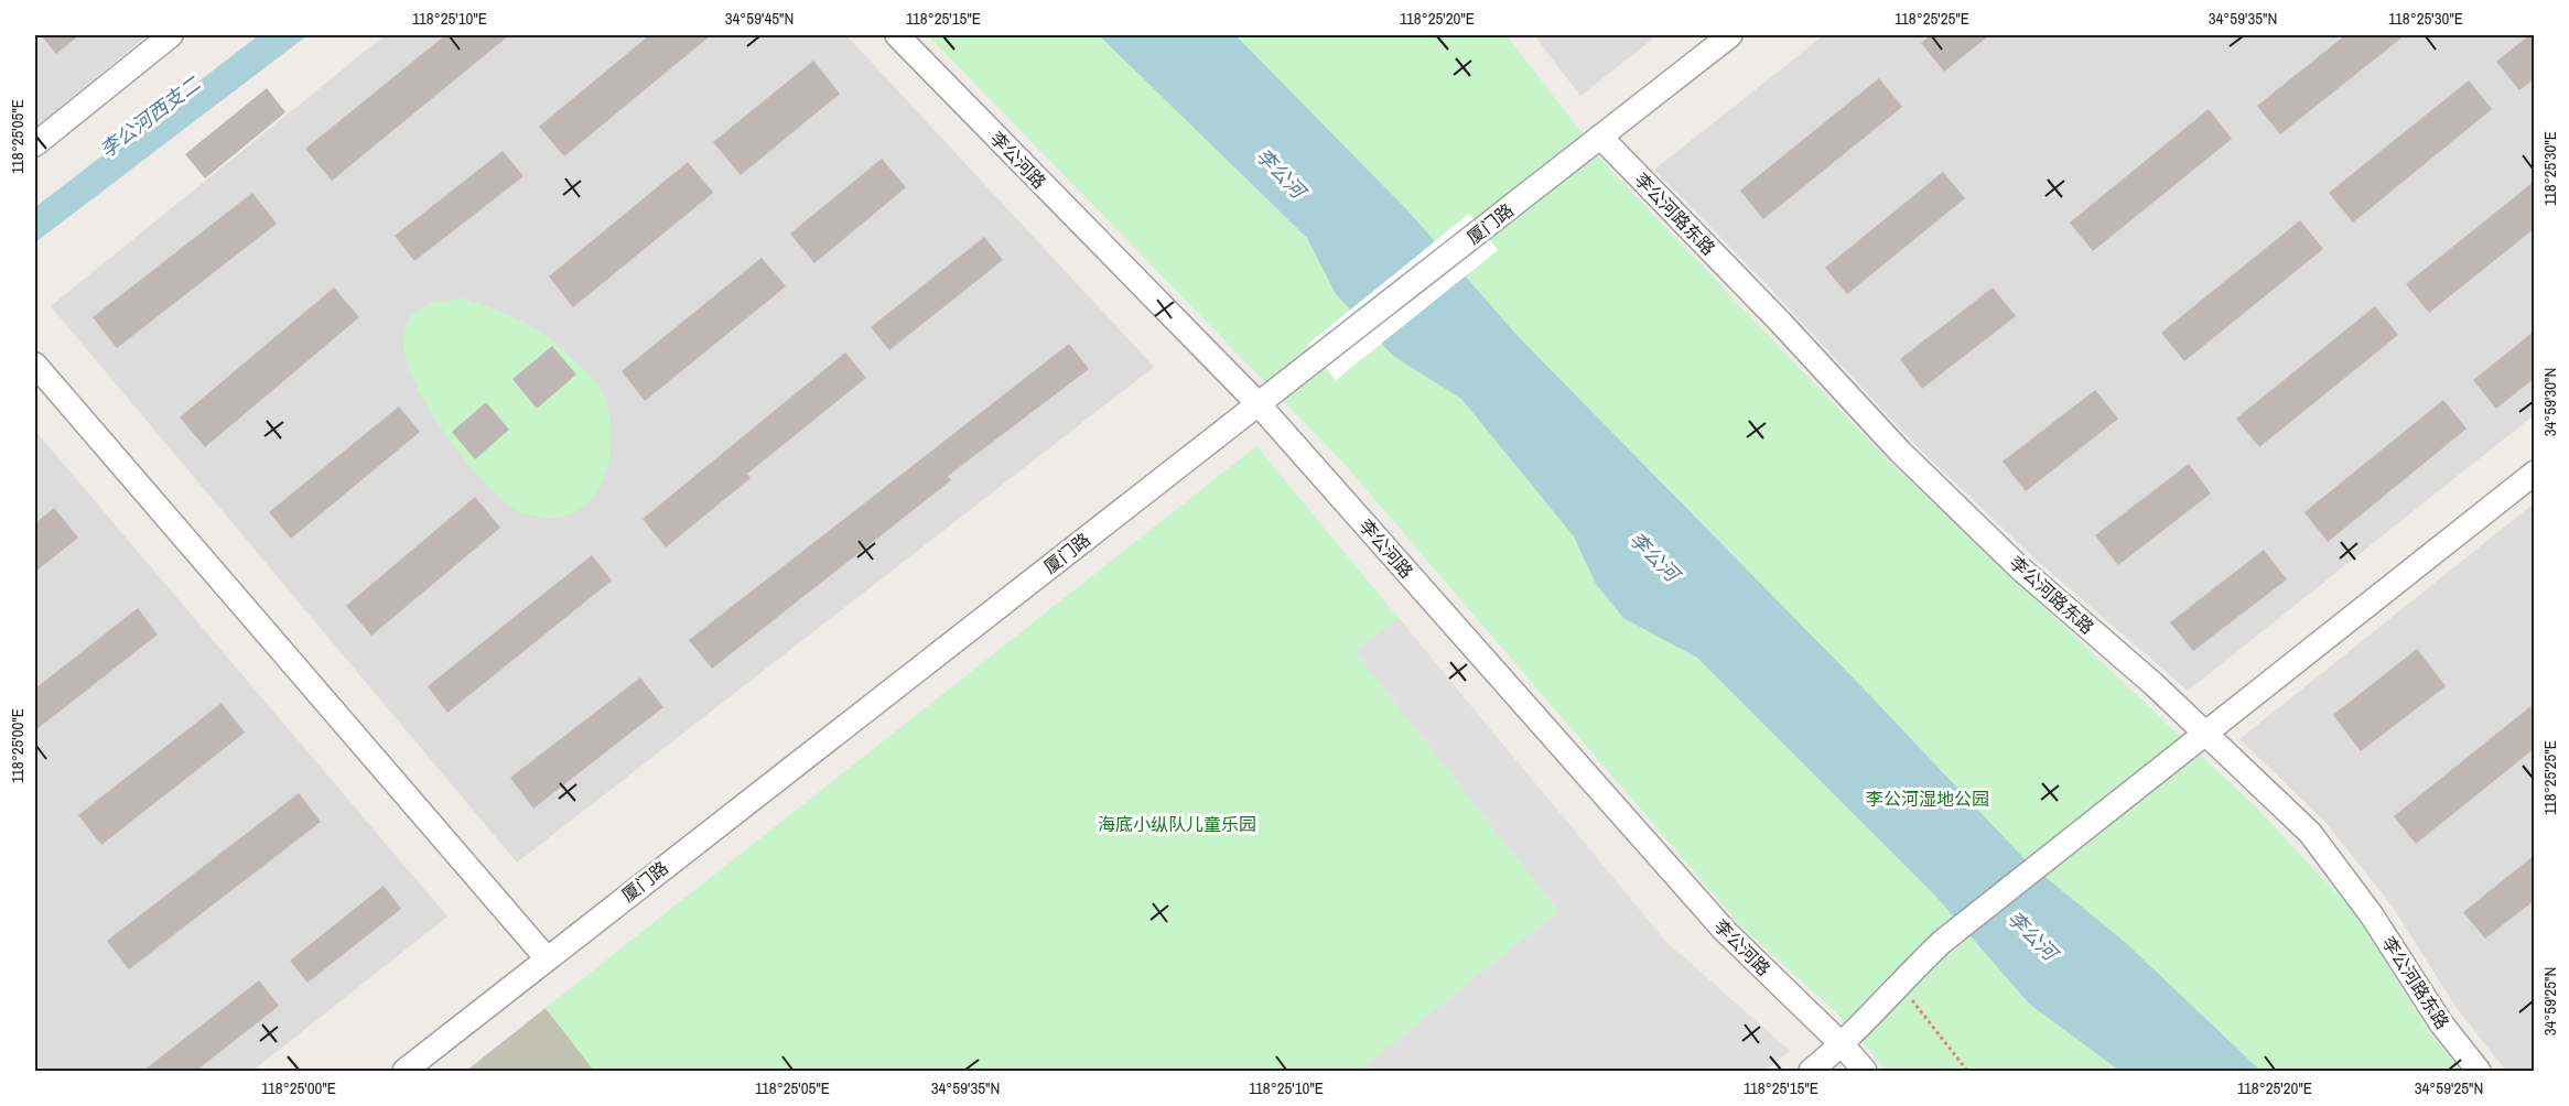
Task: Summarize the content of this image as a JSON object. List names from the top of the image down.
{
  "streets": {
    "street": ["李公河路", "李公河路东路", "厦门路"]
  },
  "crossings": [
    ["李公河路", "厦门路"],
    ["李公河路东路", "厦门路"]
  ],
  "water": ["李公河西支二", "李公河"],
  "parks": ["李公河湿地公园", "海底小纵队儿童乐园"],
  "coordinates": [
    "118°25'10\"E",
    "34°59'45\"N",
    "118°25'15\"E",
    "118°25'20\"E",
    "118°25'25\"E",
    "34°59'35\"N",
    "118°25'30\"E",
    "118°25'05\"E",
    "34°59'30\"N",
    "118°25'00\"E",
    "34°59'25\"N"
  ]
}
